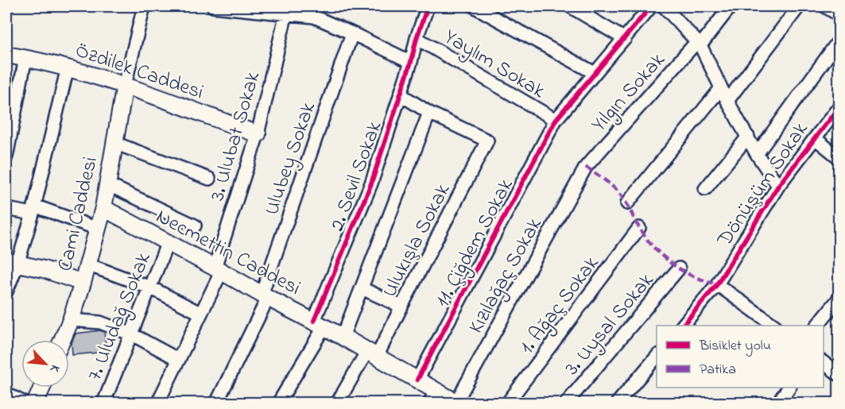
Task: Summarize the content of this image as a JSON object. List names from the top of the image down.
{
  "streets": {
    "main road": ["Özdilek Caddesi", "Cami Caddesi", "Necmettin Caddesi"],
    "street": [
      "Yaylım Sokak",
      "Yılgın Sokak",
      "3. Ulubat Sokak",
      "Ulubey Sokak",
      "2. Sevil Sokak",
      "Dönüşüm Sokak",
      "Ulukışla Sokak",
      "11. Çiğdem Sokak",
      "Kızılağaç Sokak",
      "1. Ağaç Sokak",
      "7. Uludağ Sokak",
      "3. Uysal Sokak"
    ]
  },
  "crossings": [
    ["Yaylım Sokak", "2. Sevil Sokak"],
    ["Yaylım Sokak", "11. Çiğdem Sokak"],
    ["Özdilek Caddesi", "3. Ulubat Sokak"],
    ["Özdilek Caddesi", "Cami Caddesi"],
    ["Yılgın Sokak", "Kızılağaç Sokak"],
    ["3. Ulubat Sokak", "Necmettin Caddesi"],
    ["Ulubey Sokak", "Necmettin Caddesi"],
    ["2. Sevil Sokak", "Necmettin Caddesi"],
    ["Cami Caddesi", "Necmettin Caddesi"],
    ["Ulukışla Sokak", "Necmettin Caddesi"],
    ["11. Çiğdem Sokak", "Necmettin Caddesi"],
    ["Necmettin Caddesi", "Kızılağaç Sokak"],
    ["Necmettin Caddesi", "7. Uludağ Sokak"]
  ],
  "legend": ["Bisiklet yolu", "Patika"],
  "north": "bottom right"
}
